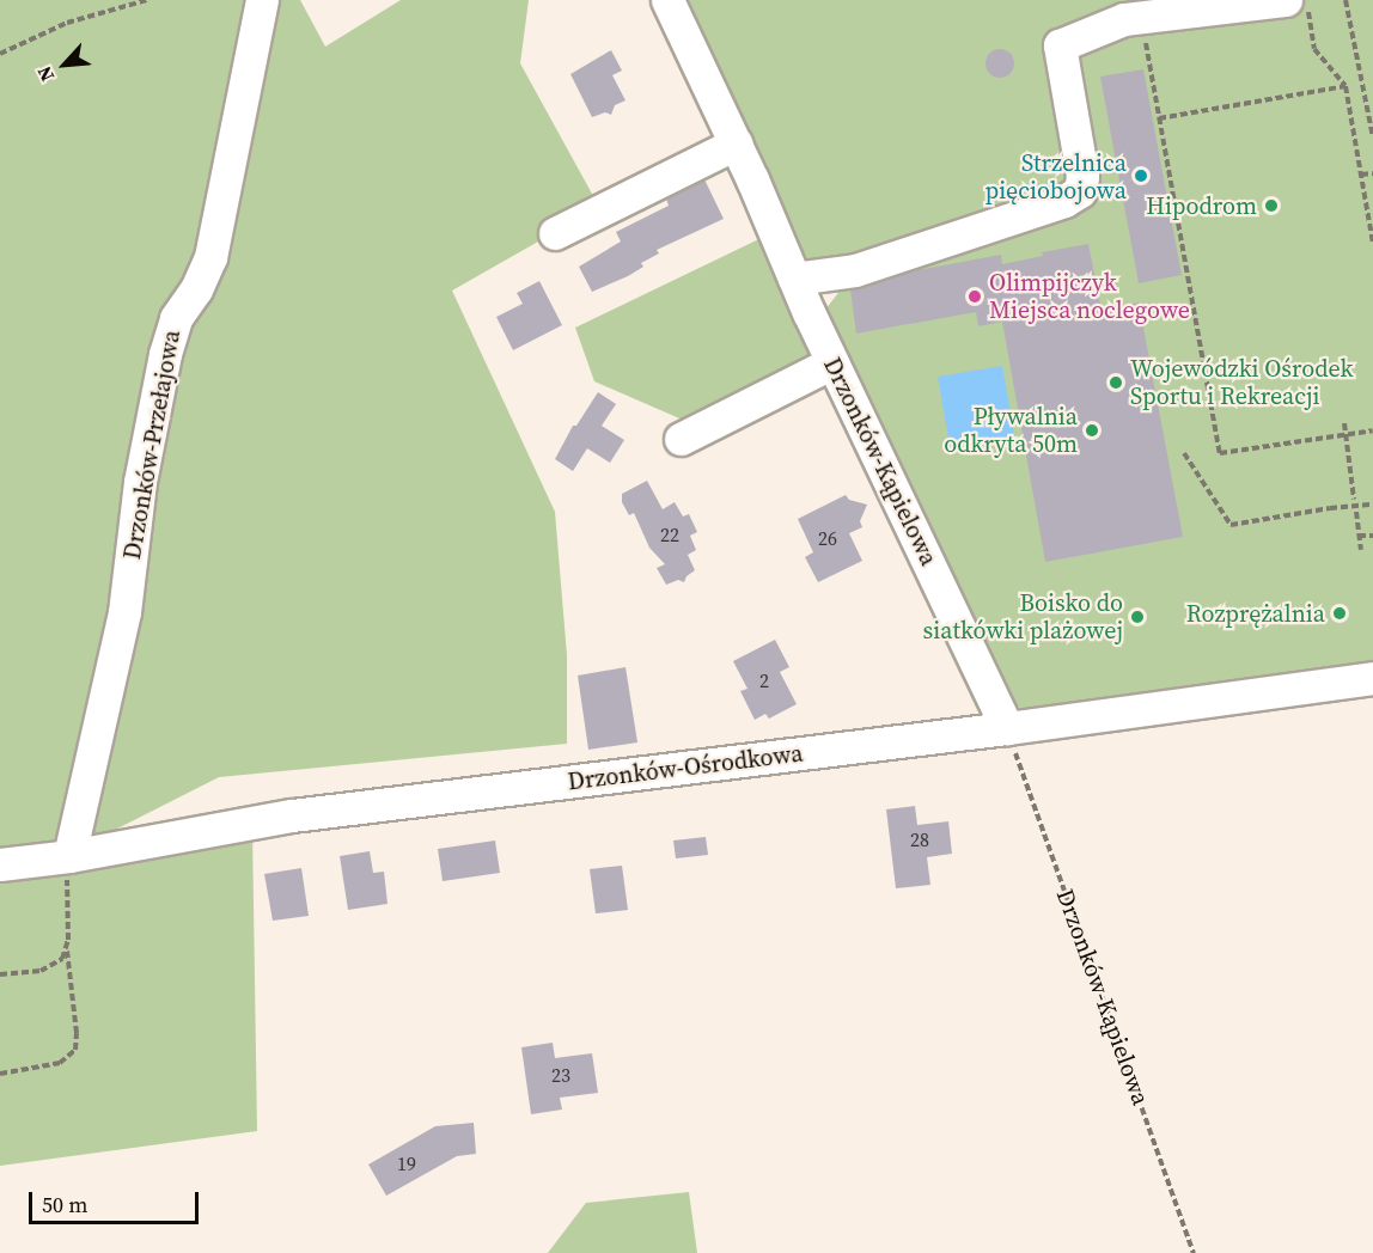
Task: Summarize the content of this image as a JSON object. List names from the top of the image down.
{
  "streets": {
    "street": ["Drzonków-Przełajowa", "Drzonków-Kąpielowa", "Drzonków-Ośrodkowa"]
  },
  "crossings": [
    ["Drzonków-Przełajowa", "Drzonków-Ośrodkowa"],
    ["Drzonków-Kąpielowa", "Drzonków-Ośrodkowa"]
  ],
  "places": [
    "Strzelnica pięciobojowa",
    "Hipodrom",
    "Olimpijczyk Miejsca noclegowe",
    "Wojewódzki Ośrodek Sportu i Rekreacji",
    "Pływalnia odkryta 50m",
    "Rozprężalnia",
    "Boisko do siatkówki plażowej"
  ],
  "house_numbers": [
    "22",
    "26",
    "2",
    "28",
    "23",
    "19"
  ],
  "scale_bar": "50 m",
  "north": "bottom left"
}
